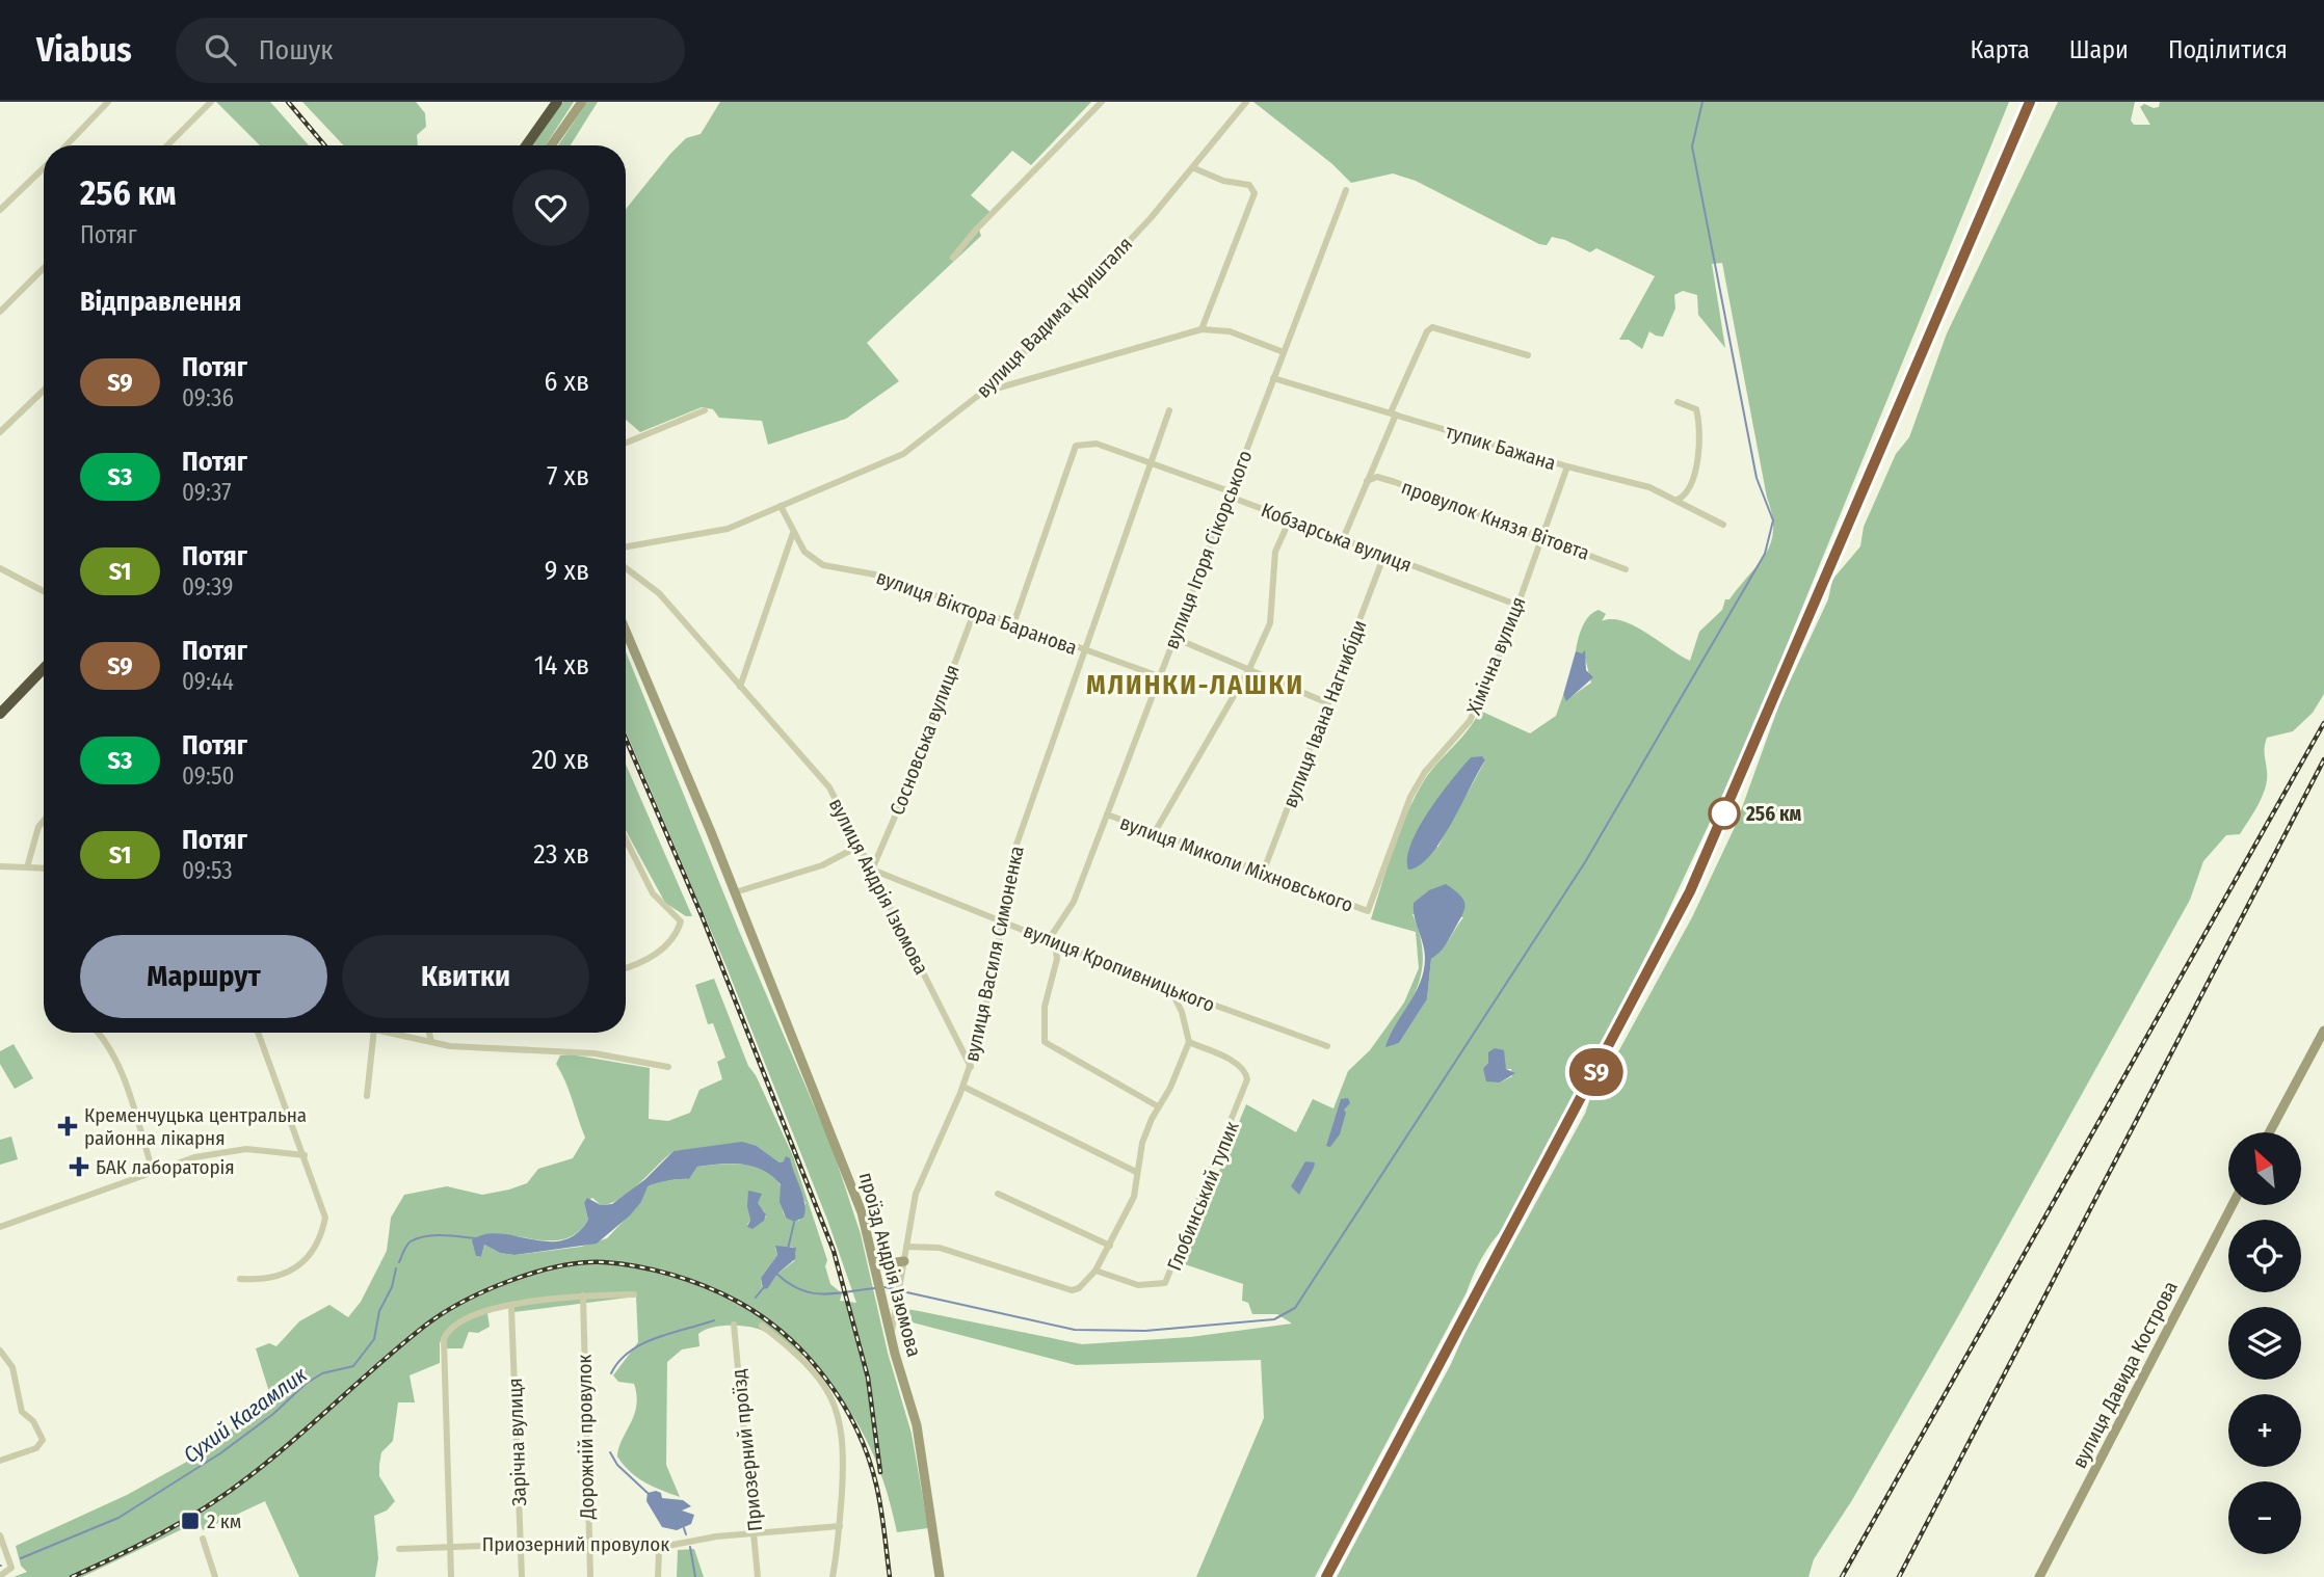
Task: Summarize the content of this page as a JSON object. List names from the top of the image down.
{
  "streets": {
    "street": [
      "вулиця Вадима Кришталя",
      "тупик Бажана",
      "провулок Князя Вітовта",
      "Кобзарська вулиця",
      "вулиця Ігоря Сікорського",
      "вулиця Віктора Баранова",
      "Хімічна вулиця",
      "вулиця Івана Нагнибіди",
      "Сосновська вулиця",
      "вулиця Миколи Міхновського",
      "вулиця Андрія Ізюмова",
      "вулиця Василя Симоненка",
      "вулиця Кропивницького",
      "Глобинський тупик",
      "проїзд Андрія Ізюмова",
      "вулиця Давида Кострова",
      "Дорожній провулок",
      "Зарічна вулиця",
      "Приозерний проїзд",
      "Приозерний провулок"
    ]
  },
  "crossings": [
    ["вулиця Вадима Кришталя", "вулиця Віктора Баранова"],
    ["тупик Бажана", "вулиця Ігоря Сікорського"],
    ["тупик Бажана", "Хімічна вулиця"],
    ["провулок Князя Вітовта", "Хімічна вулиця"],
    ["Кобзарська вулиця", "вулиця Ігоря Сікорського"],
    ["Кобзарська вулиця", "вулиця Віктора Баранова"],
    ["Кобзарська вулиця", "Хімічна вулиця"],
    ["Кобзарська вулиця", "вулиця Івана Нагнибіди"],
    ["Кобзарська вулиця", "вулиця Василя Симоненка"],
    ["вулиця Ігоря Сікорського", "вулиця Віктора Баранова"],
    ["вулиця Ігоря Сікорського", "вулиця Миколи Міхновського"],
    ["вулиця Ігоря Сікорського", "вулиця Кропивницького"],
    ["вулиця Віктора Баранова", "Сосновська вулиця"],
    ["вулиця Віктора Баранова", "вулиця Василя Симоненка"],
    ["Хімічна вулиця", "вулиця Миколи Міхновського"],
    ["вулиця Івана Нагнибіди", "вулиця Миколи Міхновського"],
    ["Сосновська вулиця", "вулиця Андрія Ізюмова"],
    ["Сосновська вулиця", "вулиця Кропивницького"],
    ["вулиця Андрія Ізюмова", "вулиця Василя Симоненка"],
    ["вулиця Андрія Ізюмова", "вулиця Кропивницького"],
    ["вулиця Василя Симоненка", "вулиця Кропивницького"],
    ["вулиця Василя Симоненка", "проїзд Андрія Ізюмова"],
    ["Дорожній провулок", "Приозерний провулок"],
    ["Зарічна вулиця", "Приозерний провулок"],
    ["Приозерний проїзд", "Приозерний провулок"]
  ],
  "districts": ["МЛИНКИ-ЛАШКИ"],
  "water": ["Сухий Кагамлик"],
  "places": {
    "other": ["256 км"],
    "health": ["Кременчуцька центральна районна лікарня", "БАК лабораторія"],
    "transit": ["2 км"]
  },
  "north": "top left",
  "page": {
    "header": "Viabus",
    "search": "Пошук",
    "nav": ["Карта", "Шари", "Поділитися"],
    "on_map": "S9",
    "heading": [
      ["256 км", "Потяг"],
      "Відправлення"
    ],
    "list": [
      {
        "mark": "S9",
        "name": "Потяг",
        "note": "09:36",
        "value": "6 хв"
      },
      {
        "mark": "S3",
        "name": "Потяг",
        "note": "09:37",
        "value": "7 хв"
      },
      {
        "mark": "S1",
        "name": "Потяг",
        "note": "09:39",
        "value": "9 хв"
      },
      {
        "mark": "S9",
        "name": "Потяг",
        "note": "09:44",
        "value": "14 хв"
      },
      {
        "mark": "S3",
        "name": "Потяг",
        "note": "09:50",
        "value": "20 хв"
      },
      {
        "mark": "S1",
        "name": "Потяг",
        "note": "09:53",
        "value": "23 хв"
      }
    ],
    "buttons": ["Маршрут", "Квитки"],
    "map_buttons": ["+", "−"]
  }
}
